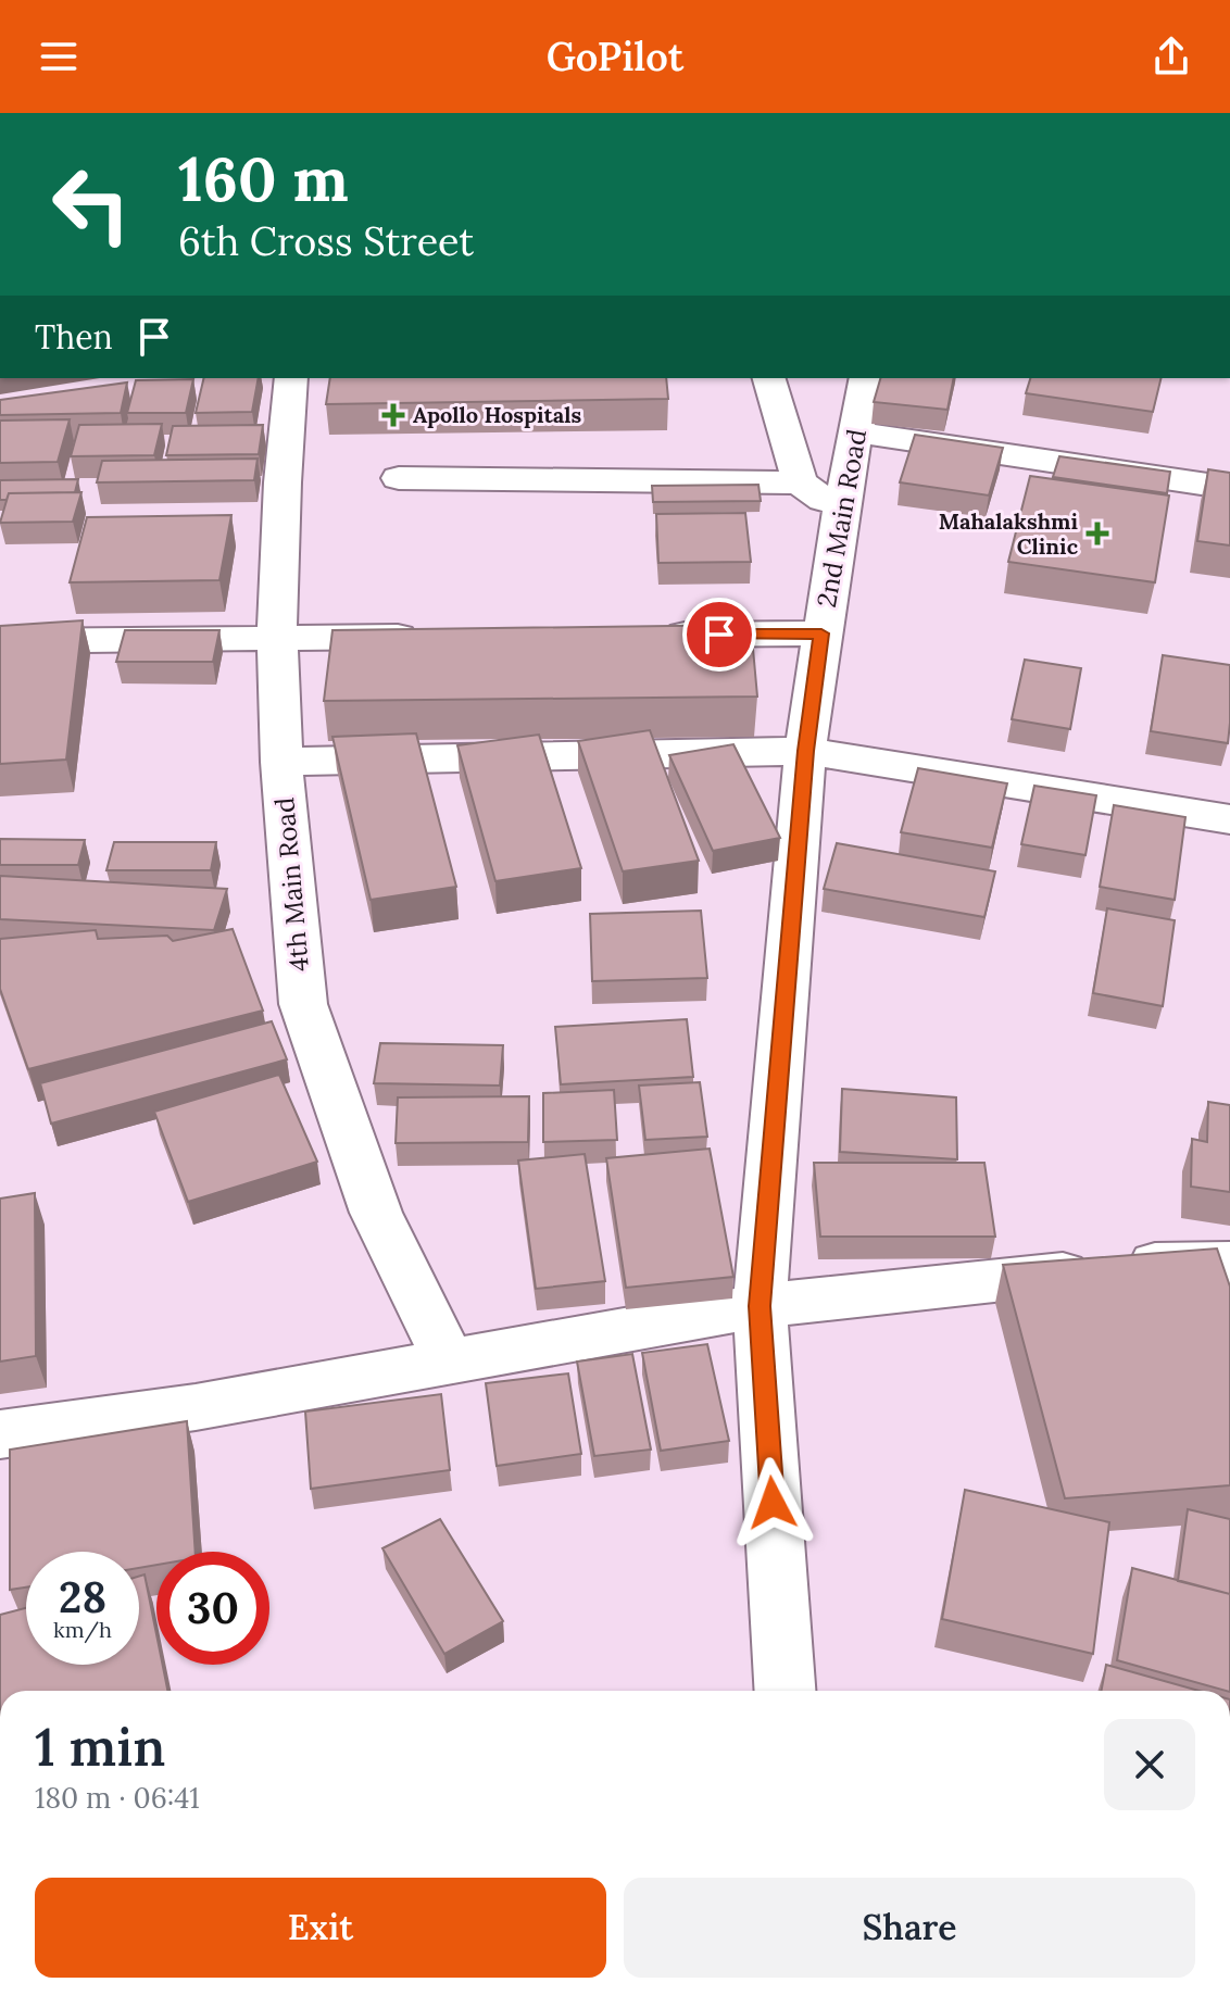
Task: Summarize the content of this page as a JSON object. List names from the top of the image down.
{
  "streets": {
    "street": ["2nd Main Road", "4th Main Road"]
  },
  "places": {
    "health": ["Apollo Hospitals", "Mahalakshmi Clinic"]
  },
  "page": {
    "header": "GoPilot",
    "turn": ["160 m", "6th Cross Street"],
    "then": "Then",
    "speed": "28 km/h",
    "limit": "30",
    "heading": ["1 min", "180 m · 06:41"],
    "buttons": ["Exit", "Share"]
  }
}
